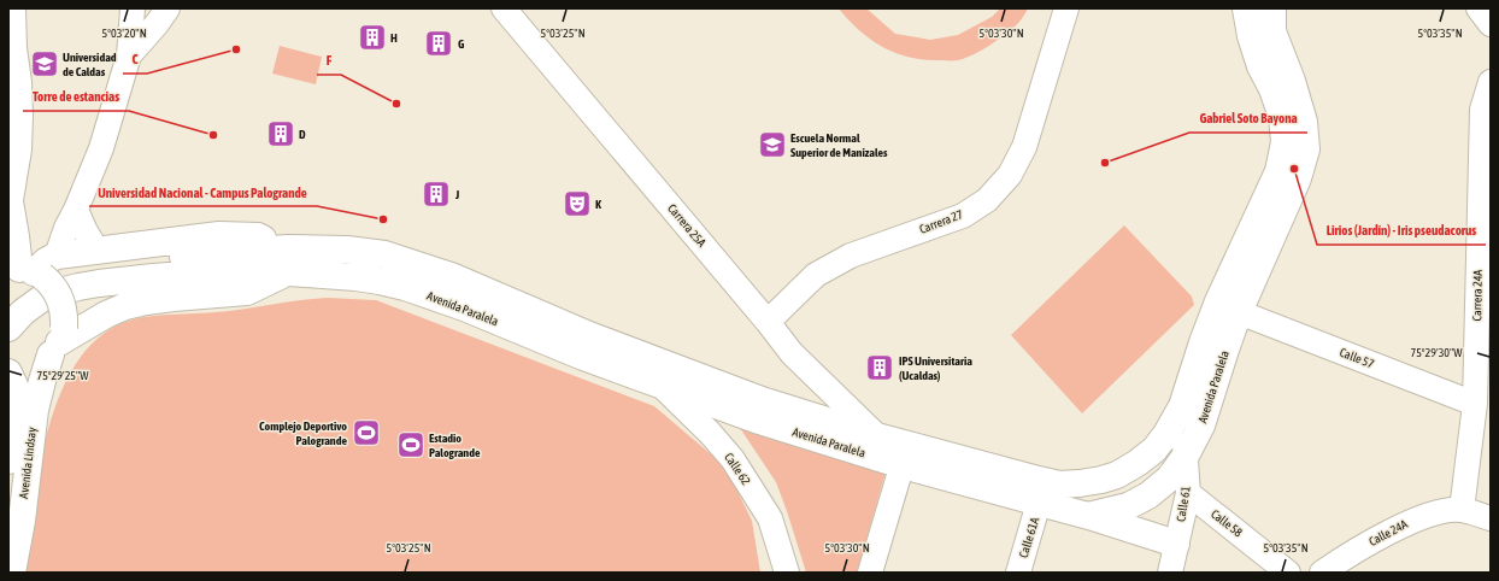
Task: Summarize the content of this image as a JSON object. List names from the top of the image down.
{
  "streets": {
    "main road": ["Avenida Paralela", "Avenida Lindsay"],
    "street": [
      "Carrera 27",
      "Carrera 25A",
      "Carrera 24A",
      "Calle 57",
      "Calle 62",
      "Calle 61",
      "Calle 58",
      "Calle 24A",
      "Calle 61A"
    ]
  },
  "crossings": [
    ["Carrera 27", "Carrera 25A"],
    ["Carrera 25A", "Avenida Paralela"],
    ["Carrera 24A", "Calle 57"],
    ["Carrera 24A", "Calle 24A"],
    ["Avenida Paralela", "Calle 57"],
    ["Avenida Paralela", "Calle 62"],
    ["Avenida Paralela", "Calle 61"],
    ["Avenida Paralela", "Calle 61A"],
    ["Calle 61", "Calle 58"]
  ],
  "places": {
    "building": [
      "H",
      "G",
      "D",
      "J",
      "IPS Universitaria (Ucaldas)"
    ],
    "other": [
      "C",
      "F",
      "Torre de estancias",
      "Gabriel Soto Bayona",
      "Lirios (Jardín) - Iris pseudacorus",
      "Universidad Nacional - Campus Palogrande"
    ],
    "school or university": ["Universidad de Caldas", "Escuela Normal Superior de Manizales"],
    "theatre": ["K"],
    "sports": ["Complejo Deportivo Palogrande", "Estadio Palogrande"]
  },
  "coordinates": [
    "5°03'20\"N",
    "5°03'25\"N",
    "5°03'30\"N",
    "5°03'35\"N",
    "75°29'30\"W",
    "75°29'25\"W"
  ]
}
